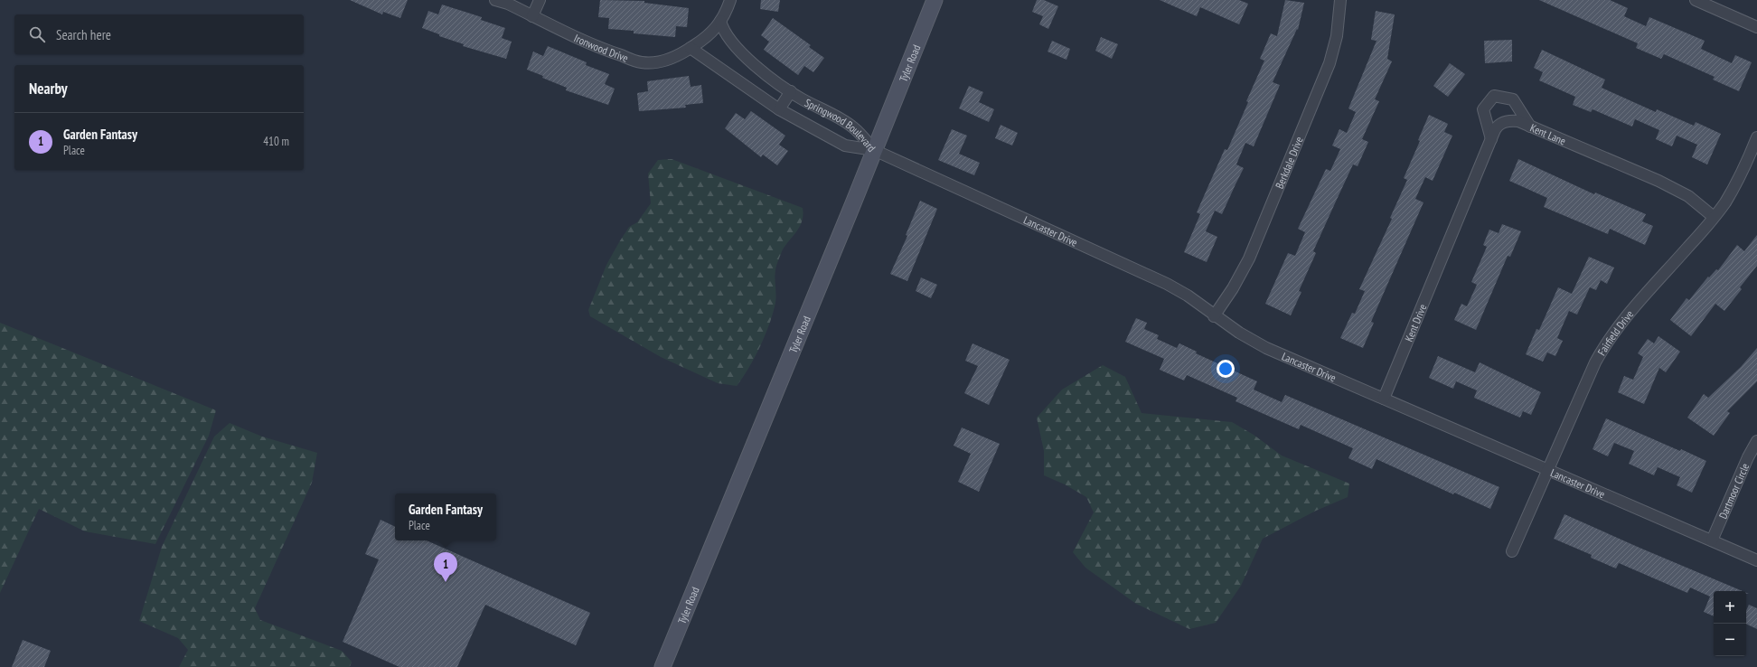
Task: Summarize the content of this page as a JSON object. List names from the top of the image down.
{
  "streets": {
    "street": [
      "Ironwood Drive",
      "Tyler Road",
      "Springwood Boulevard",
      "Kent Lane",
      "Berkdale Drive",
      "Lancaster Drive",
      "Kent Drive",
      "Fairfield Drive",
      "Dartmoor Circle"
    ]
  },
  "crossings": [
    ["Ironwood Drive", "Springwood Boulevard"],
    ["Tyler Road", "Springwood Boulevard"],
    ["Tyler Road", "Lancaster Drive"],
    ["Springwood Boulevard", "Lancaster Drive"],
    ["Kent Lane", "Kent Drive"],
    ["Kent Lane", "Fairfield Drive"],
    ["Berkdale Drive", "Lancaster Drive"],
    ["Lancaster Drive", "Kent Drive"],
    ["Lancaster Drive", "Fairfield Drive"],
    ["Lancaster Drive", "Dartmoor Circle"]
  ],
  "page": {
    "search": "Search here",
    "heading": "Nearby",
    "list": [
      {
        "mark": "1",
        "name": "Garden Fantasy",
        "note": "Place",
        "value": "410 m"
      }
    ],
    "popup": ["Garden Fantasy", "Place"],
    "pins": "1",
    "map_buttons": ["+", "−"]
  }
}
